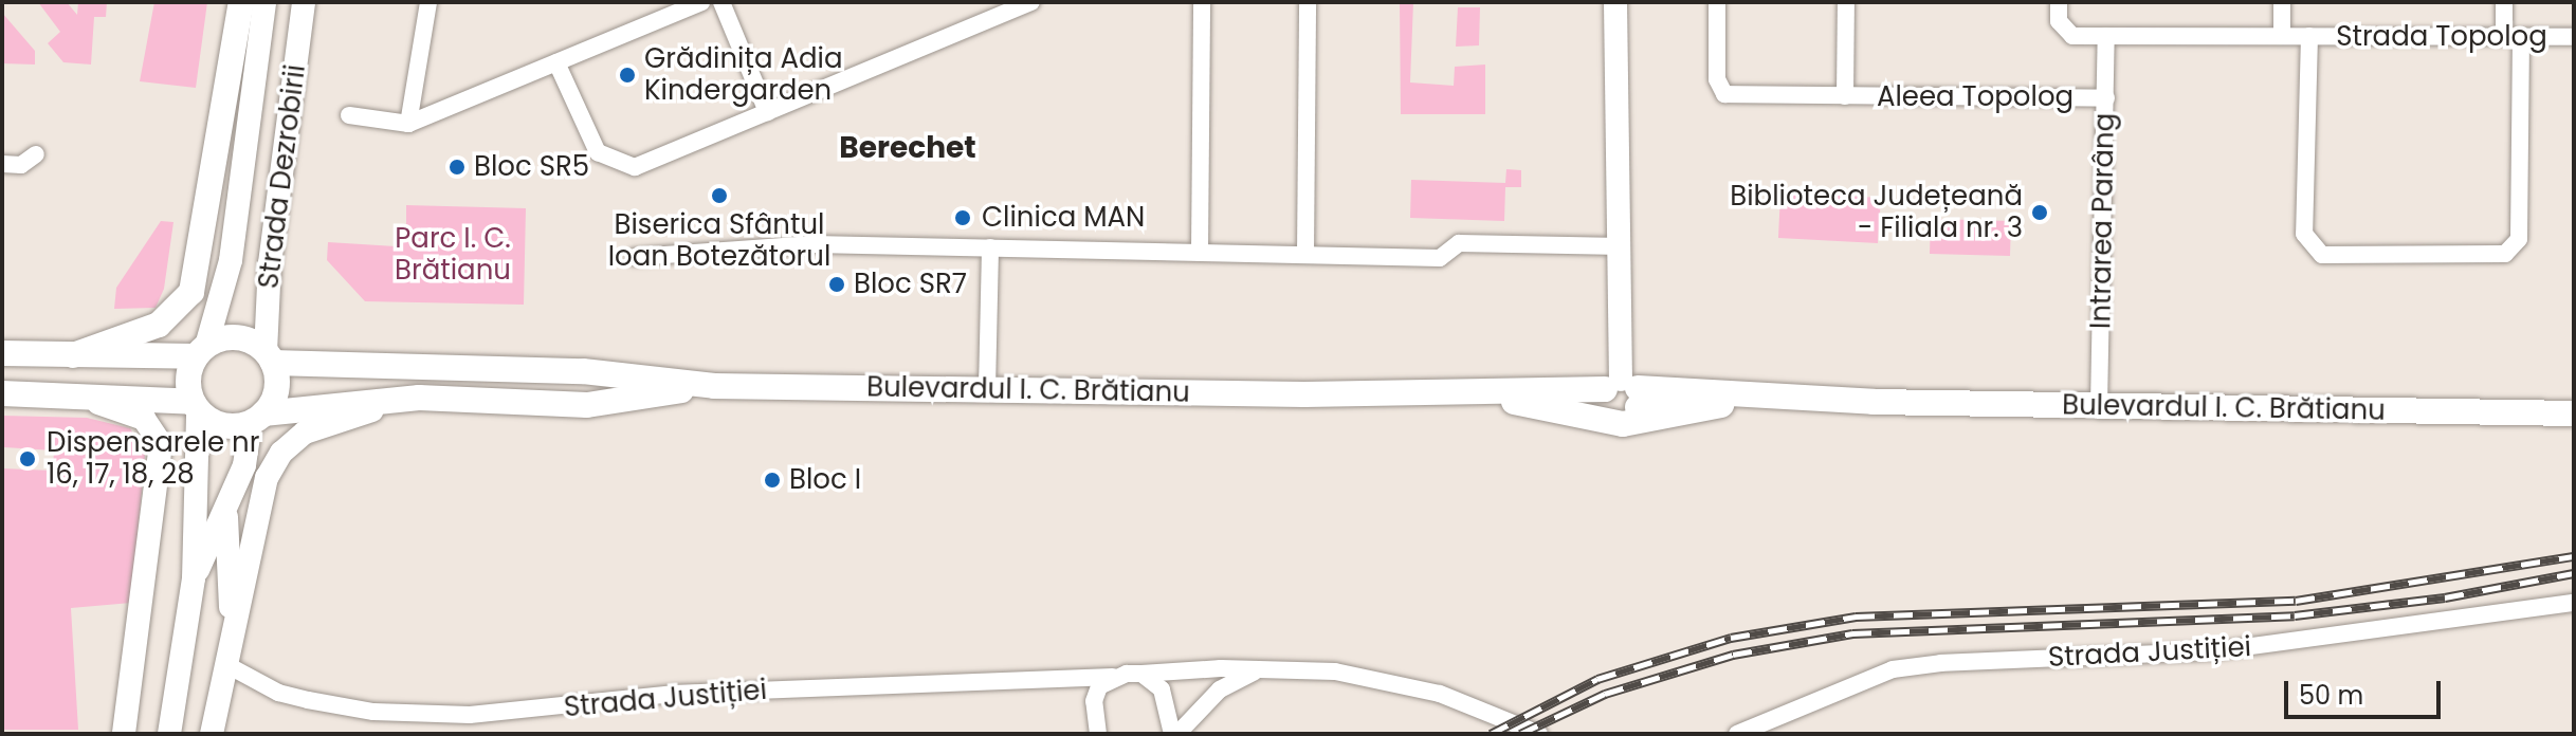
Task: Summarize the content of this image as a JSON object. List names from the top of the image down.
{
  "streets": {
    "main road": ["Strada Dezrobirii", "Bulevardul I. C. Brătianu"],
    "street": [
      "Strada Topolog",
      "Aleea Topolog",
      "Intrarea Parâng",
      "Strada Justiției"
    ]
  },
  "crossings": [
    ["Strada Topolog", "Intrarea Parâng"],
    ["Aleea Topolog", "Intrarea Parâng"],
    ["Strada Dezrobirii", "Bulevardul I. C. Brătianu"],
    ["Intrarea Parâng", "Bulevardul I. C. Brătianu"]
  ],
  "districts": ["Berechet"],
  "parks": ["Parc I. C. Brătianu"],
  "places": [
    "Grădinița Adia Kindergarden",
    "Bloc SR5",
    "Biserica Sfântul Ioan Botezătorul",
    "Biblioteca Județeană - Filiala nr. 3",
    "Clinica MAN",
    "Bloc SR7",
    "Dispensarele nr 16, 17, 18, 28",
    "Bloc I"
  ],
  "scale_bar": "50 m"
}
